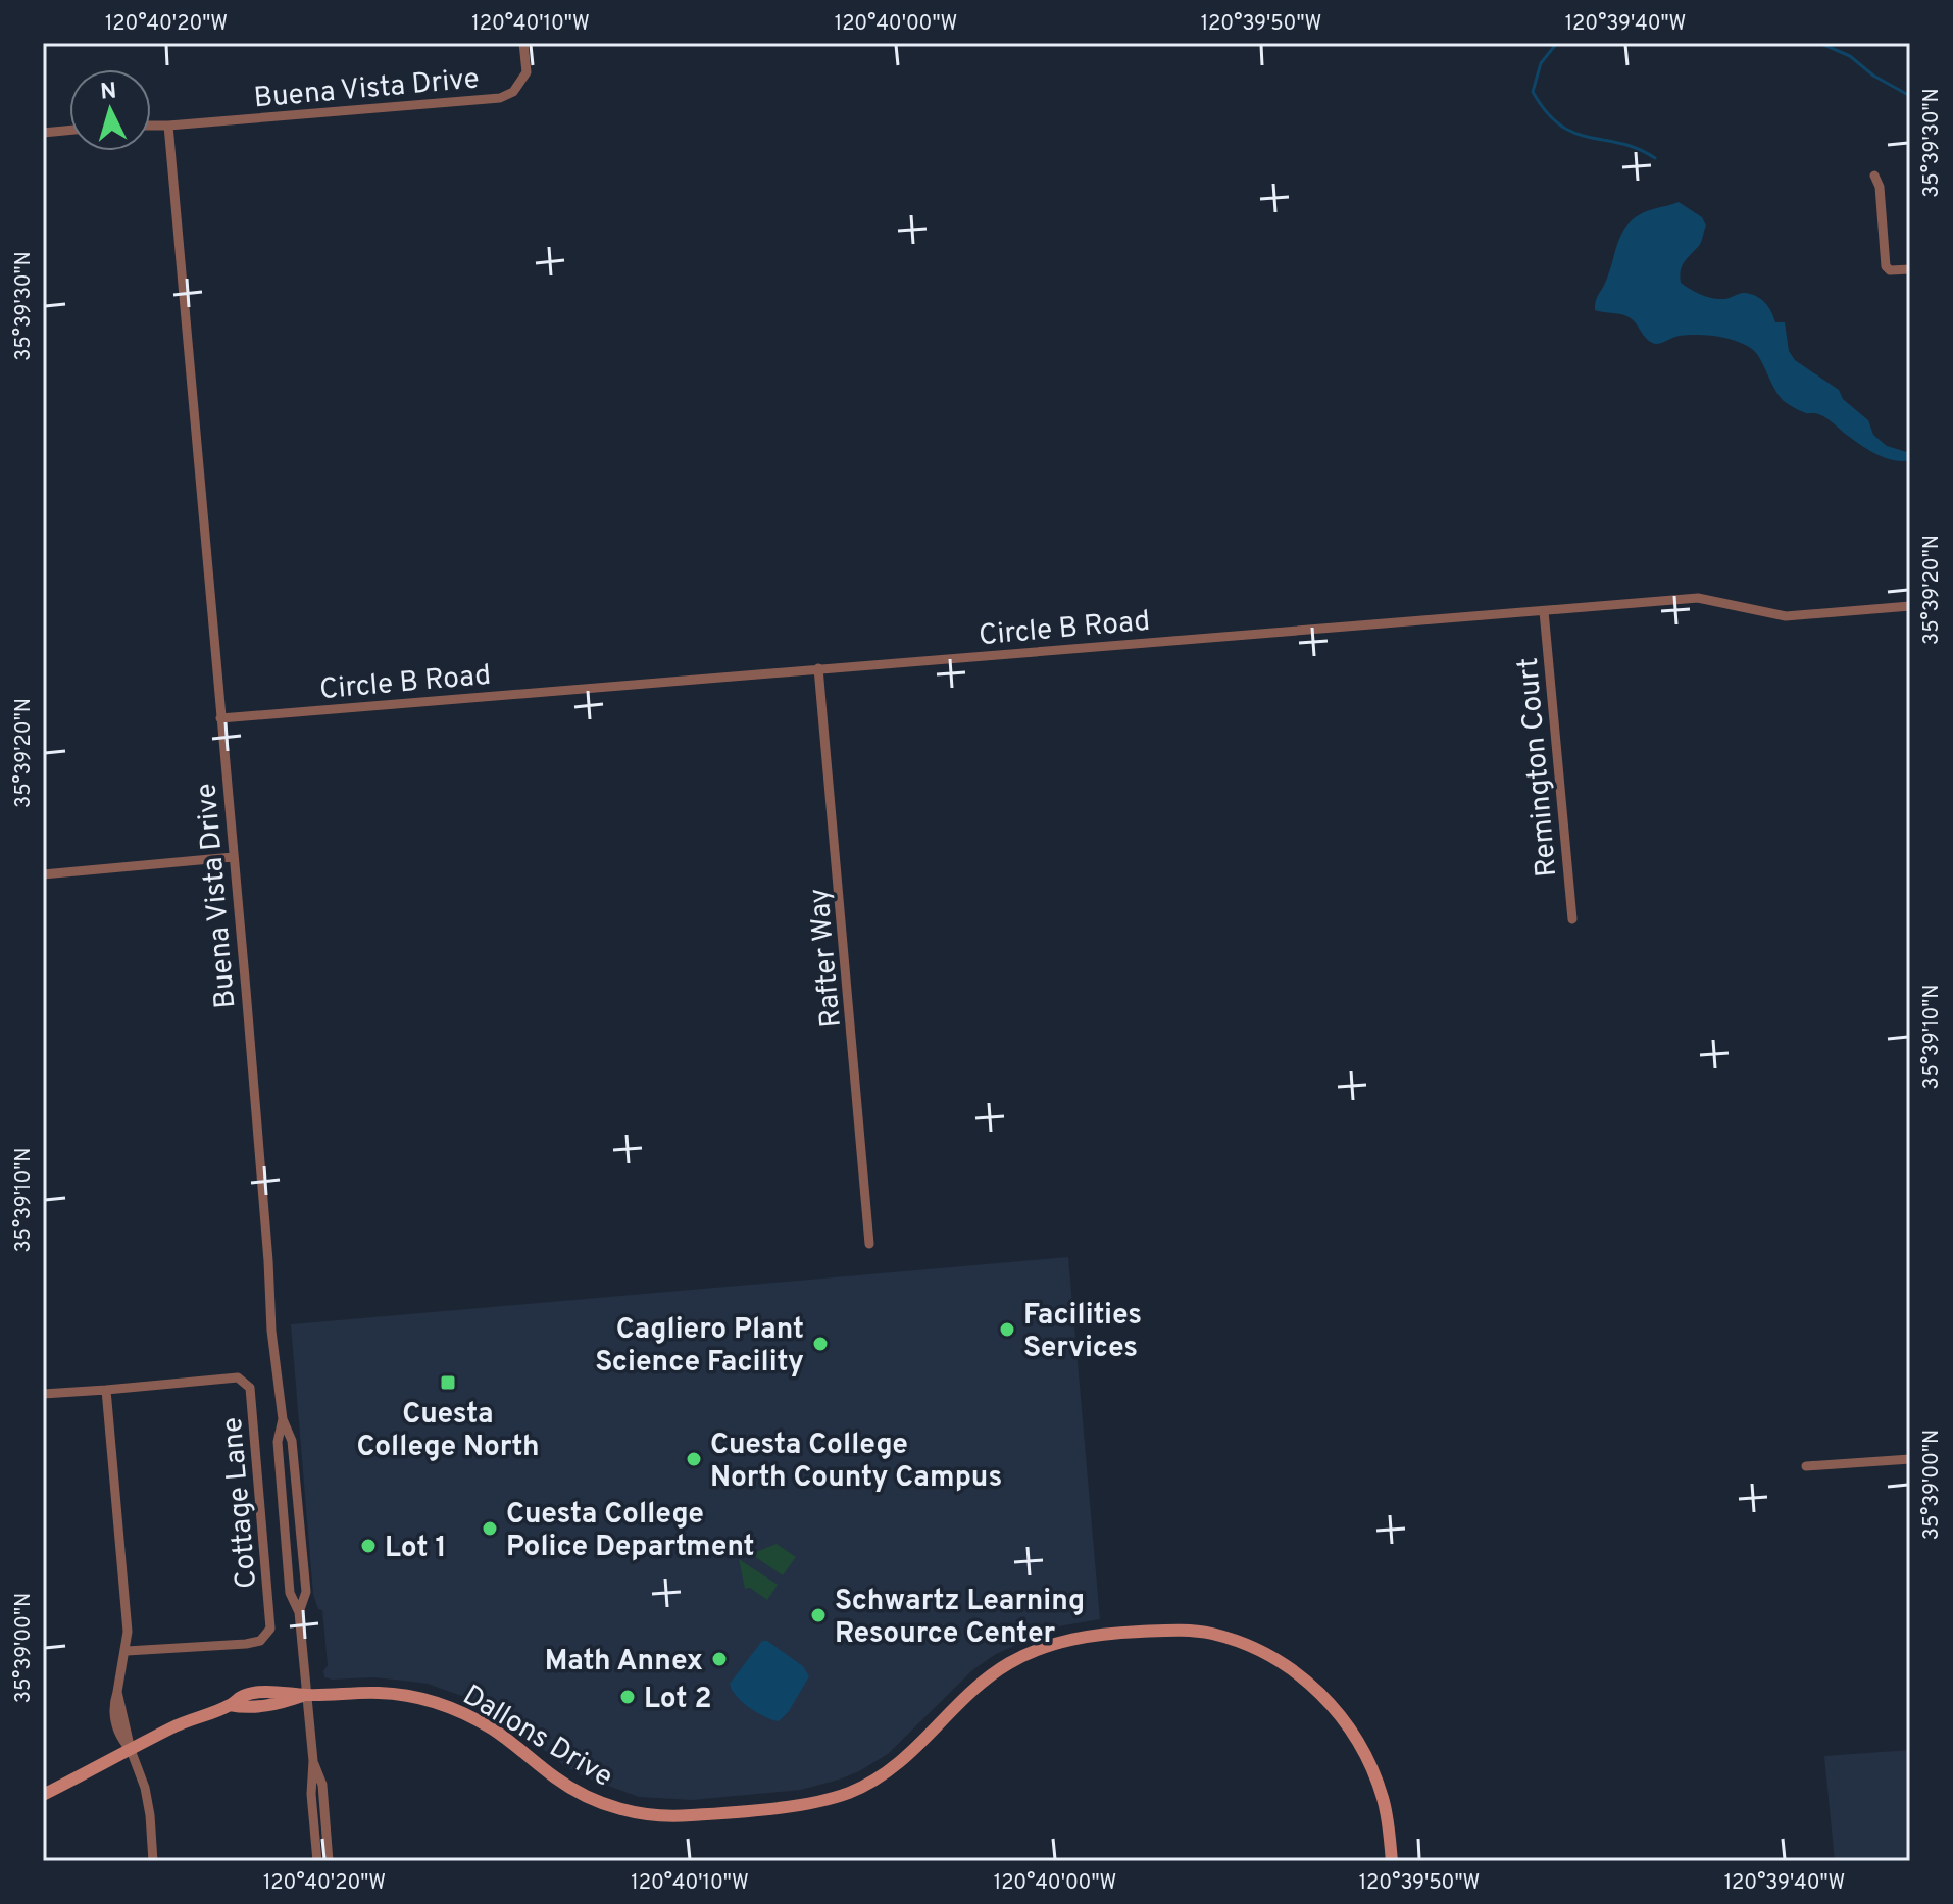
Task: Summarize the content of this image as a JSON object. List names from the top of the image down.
{
  "streets": {
    "street": [
      "Buena Vista Drive",
      "Circle B Road",
      "Remington Court",
      "Rafter Way",
      "Cottage Lane",
      "Dallons Drive"
    ]
  },
  "crossings": [
    ["Buena Vista Drive", "Circle B Road"],
    ["Buena Vista Drive", "Dallons Drive"],
    ["Circle B Road", "Remington Court"],
    ["Circle B Road", "Rafter Way"]
  ],
  "places": {
    "other": [
      "Facilities Services",
      "Cagliero Plant Science Facility",
      "Cuesta College North County Campus",
      "Cuesta College Police Department",
      "Lot 1",
      "Schwartz Learning Resource Center",
      "Math Annex",
      "Lot 2"
    ],
    "transit": ["Cuesta College North"]
  },
  "north": "top",
  "coordinates": [
    "120°40'20\"W",
    "120°40'10\"W",
    "120°40'00\"W",
    "120°39'50\"W",
    "120°39'40\"W",
    "35°39'30\"N",
    "35°39'20\"N",
    "35°39'10\"N",
    "35°39'00\"N"
  ]
}
